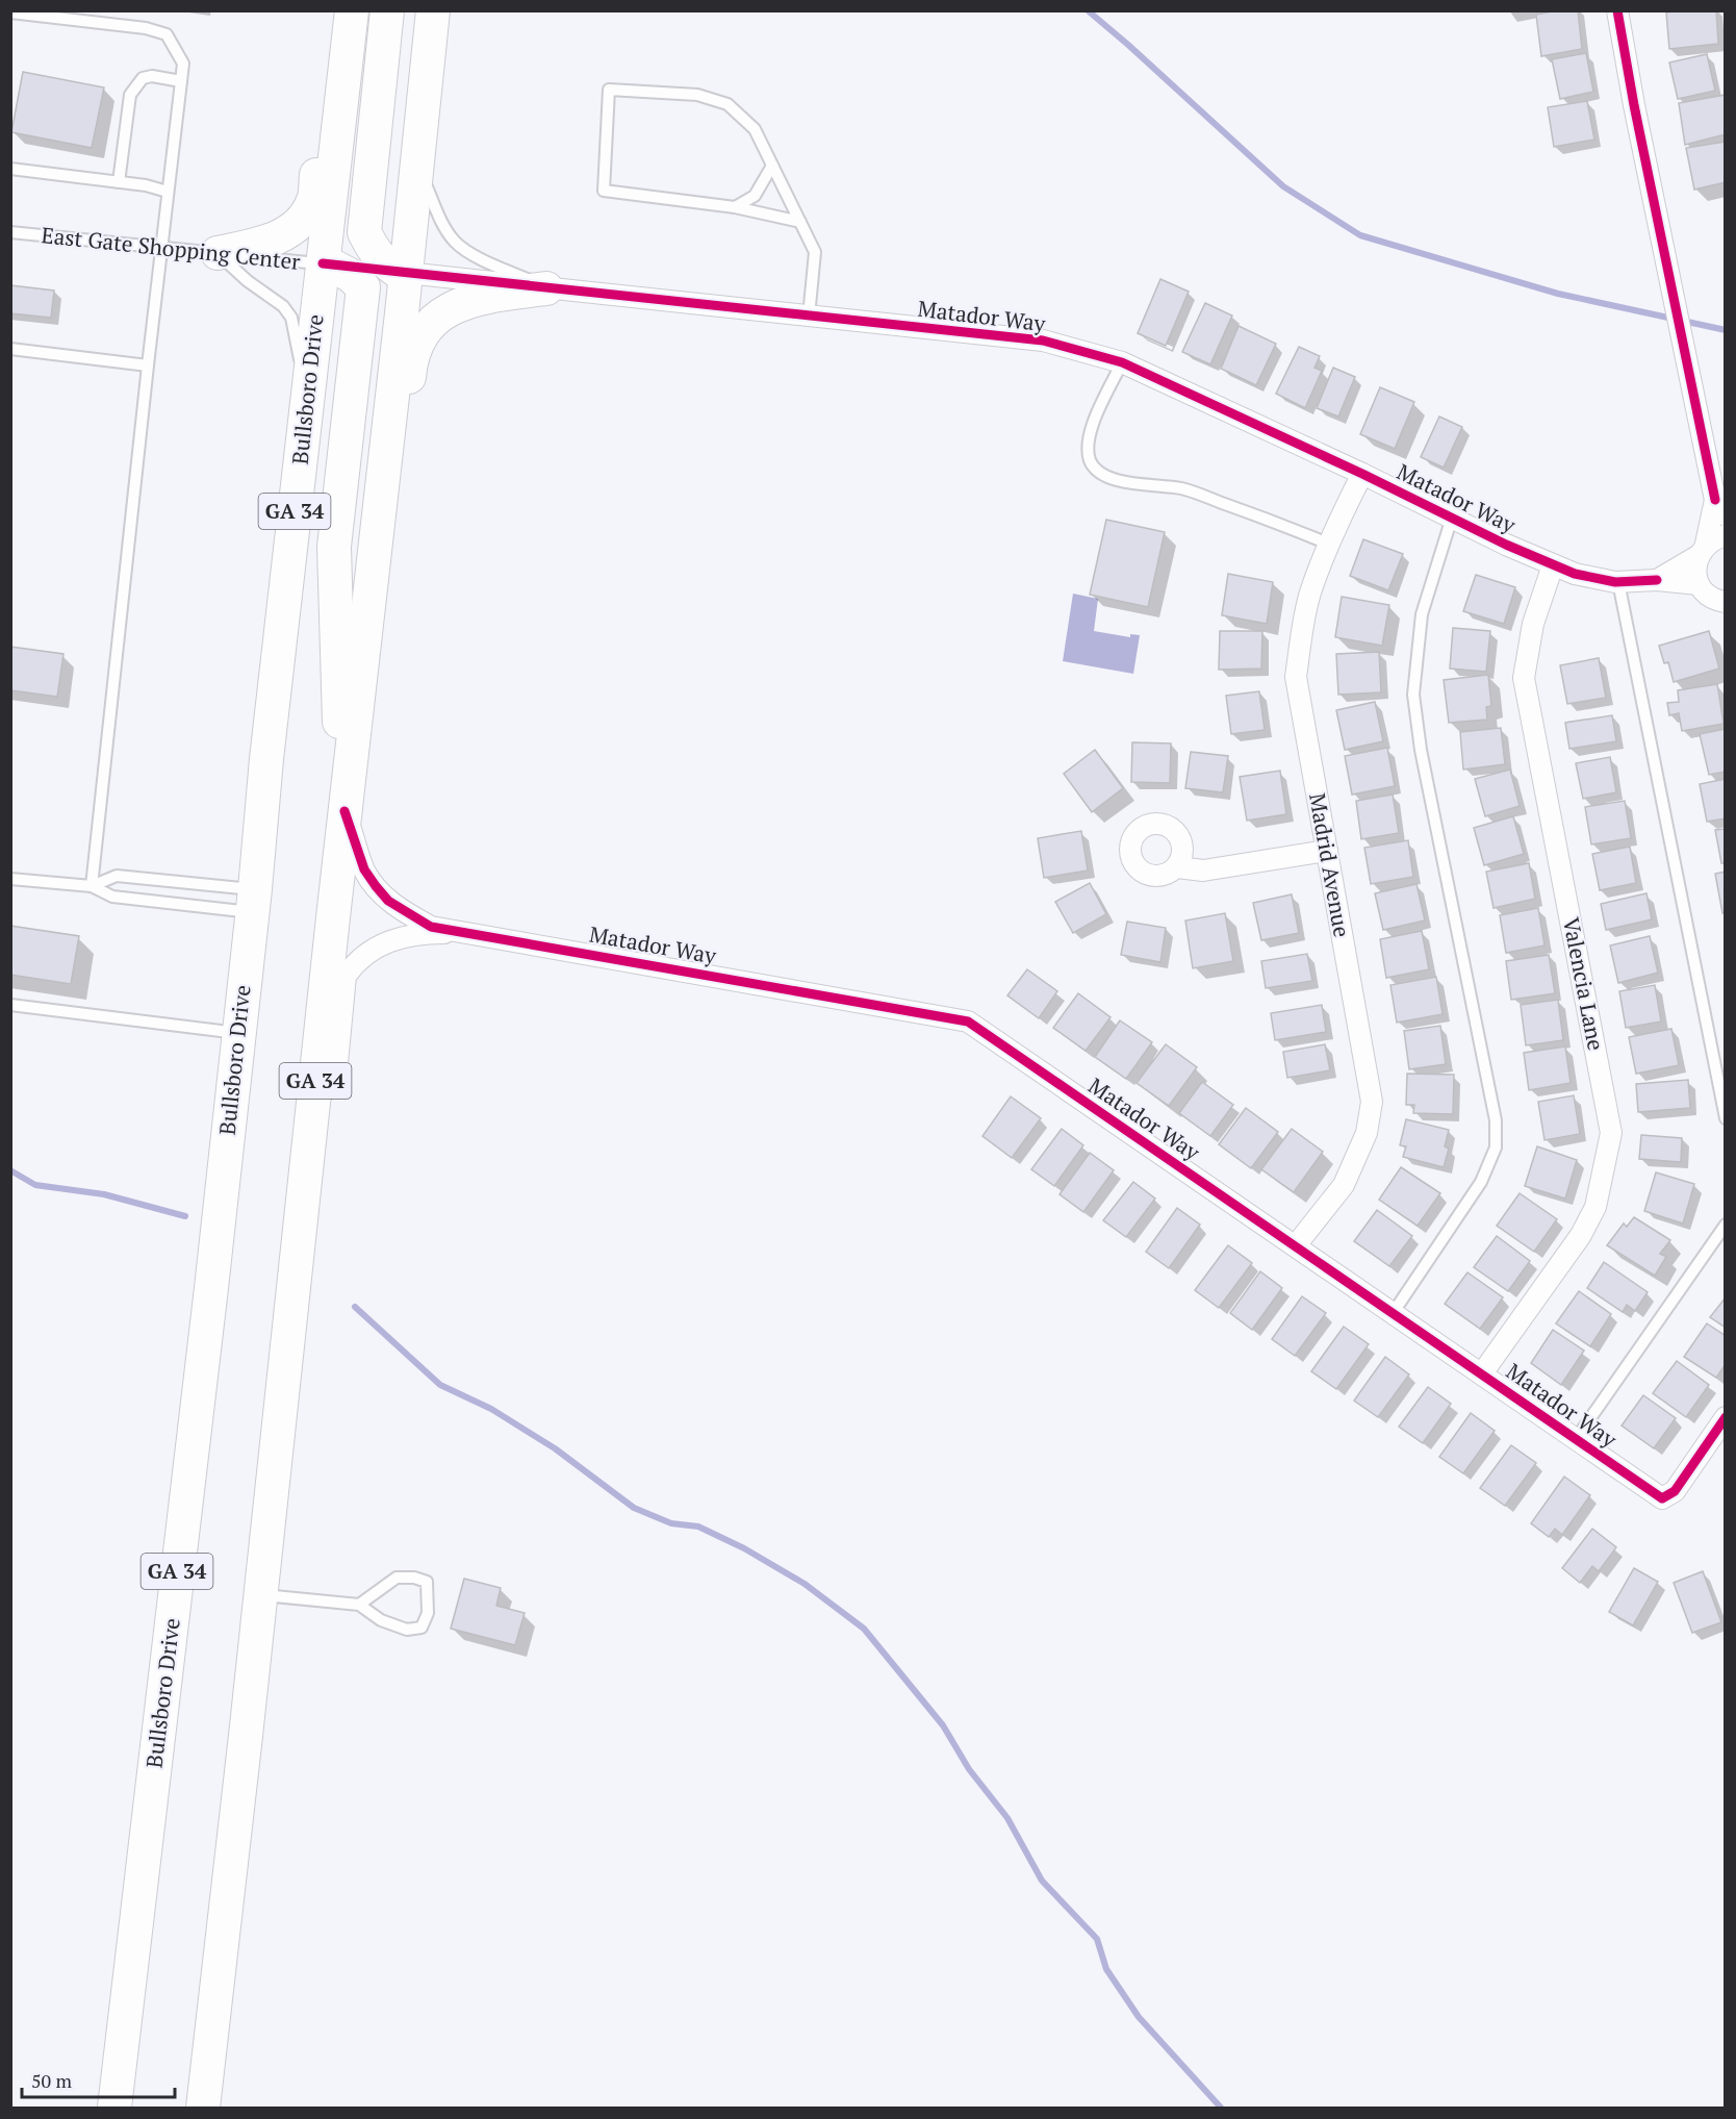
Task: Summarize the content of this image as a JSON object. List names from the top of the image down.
{
  "streets": {
    "main road": ["Bullsboro Drive", "GA 34"],
    "street": [
      "East Gate Shopping Center",
      "Matador Way",
      "Madrid Avenue",
      "Valencia Lane"
    ]
  },
  "crossings": [
    ["East Gate Shopping Center", "Matador Way"],
    ["East Gate Shopping Center", "Bullsboro Drive"],
    ["East Gate Shopping Center", "GA 34"],
    ["Matador Way", "GA 34"],
    ["Matador Way", "Madrid Avenue"],
    ["Matador Way", "Valencia Lane"]
  ],
  "scale_bar": "50 m"
}
